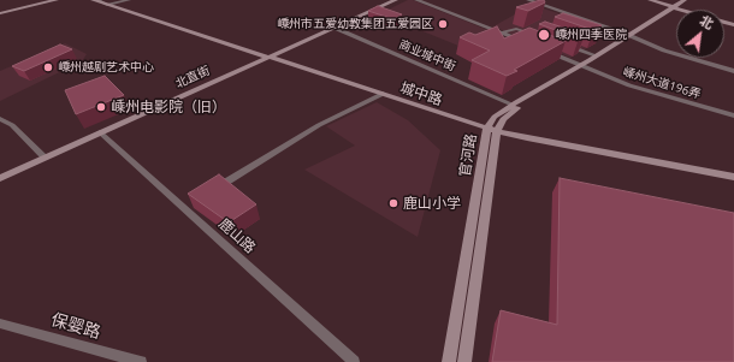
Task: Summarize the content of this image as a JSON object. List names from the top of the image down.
{
  "streets": {
    "main road": ["北直街", "城中路", "官河路"],
    "street": [
      "商业城中街",
      "嵊州大道196弄",
      "鹿山路",
      "保婴路"
    ]
  },
  "crossings": [
    ["商业城中街", "北直街"],
    ["商业城中街", "官河路"],
    ["北直街", "城中路"],
    ["北直街", "鹿山路"],
    ["嵊州大道196弄", "官河路"],
    ["城中路", "官河路"]
  ],
  "places": [
    "嵊州市五爱幼教集团五爱园区",
    "嵊州四季医院",
    "嵊州越剧艺术中心",
    "嵊州电影院（旧）",
    "鹿山小学"
  ],
  "north": "top right"
}
